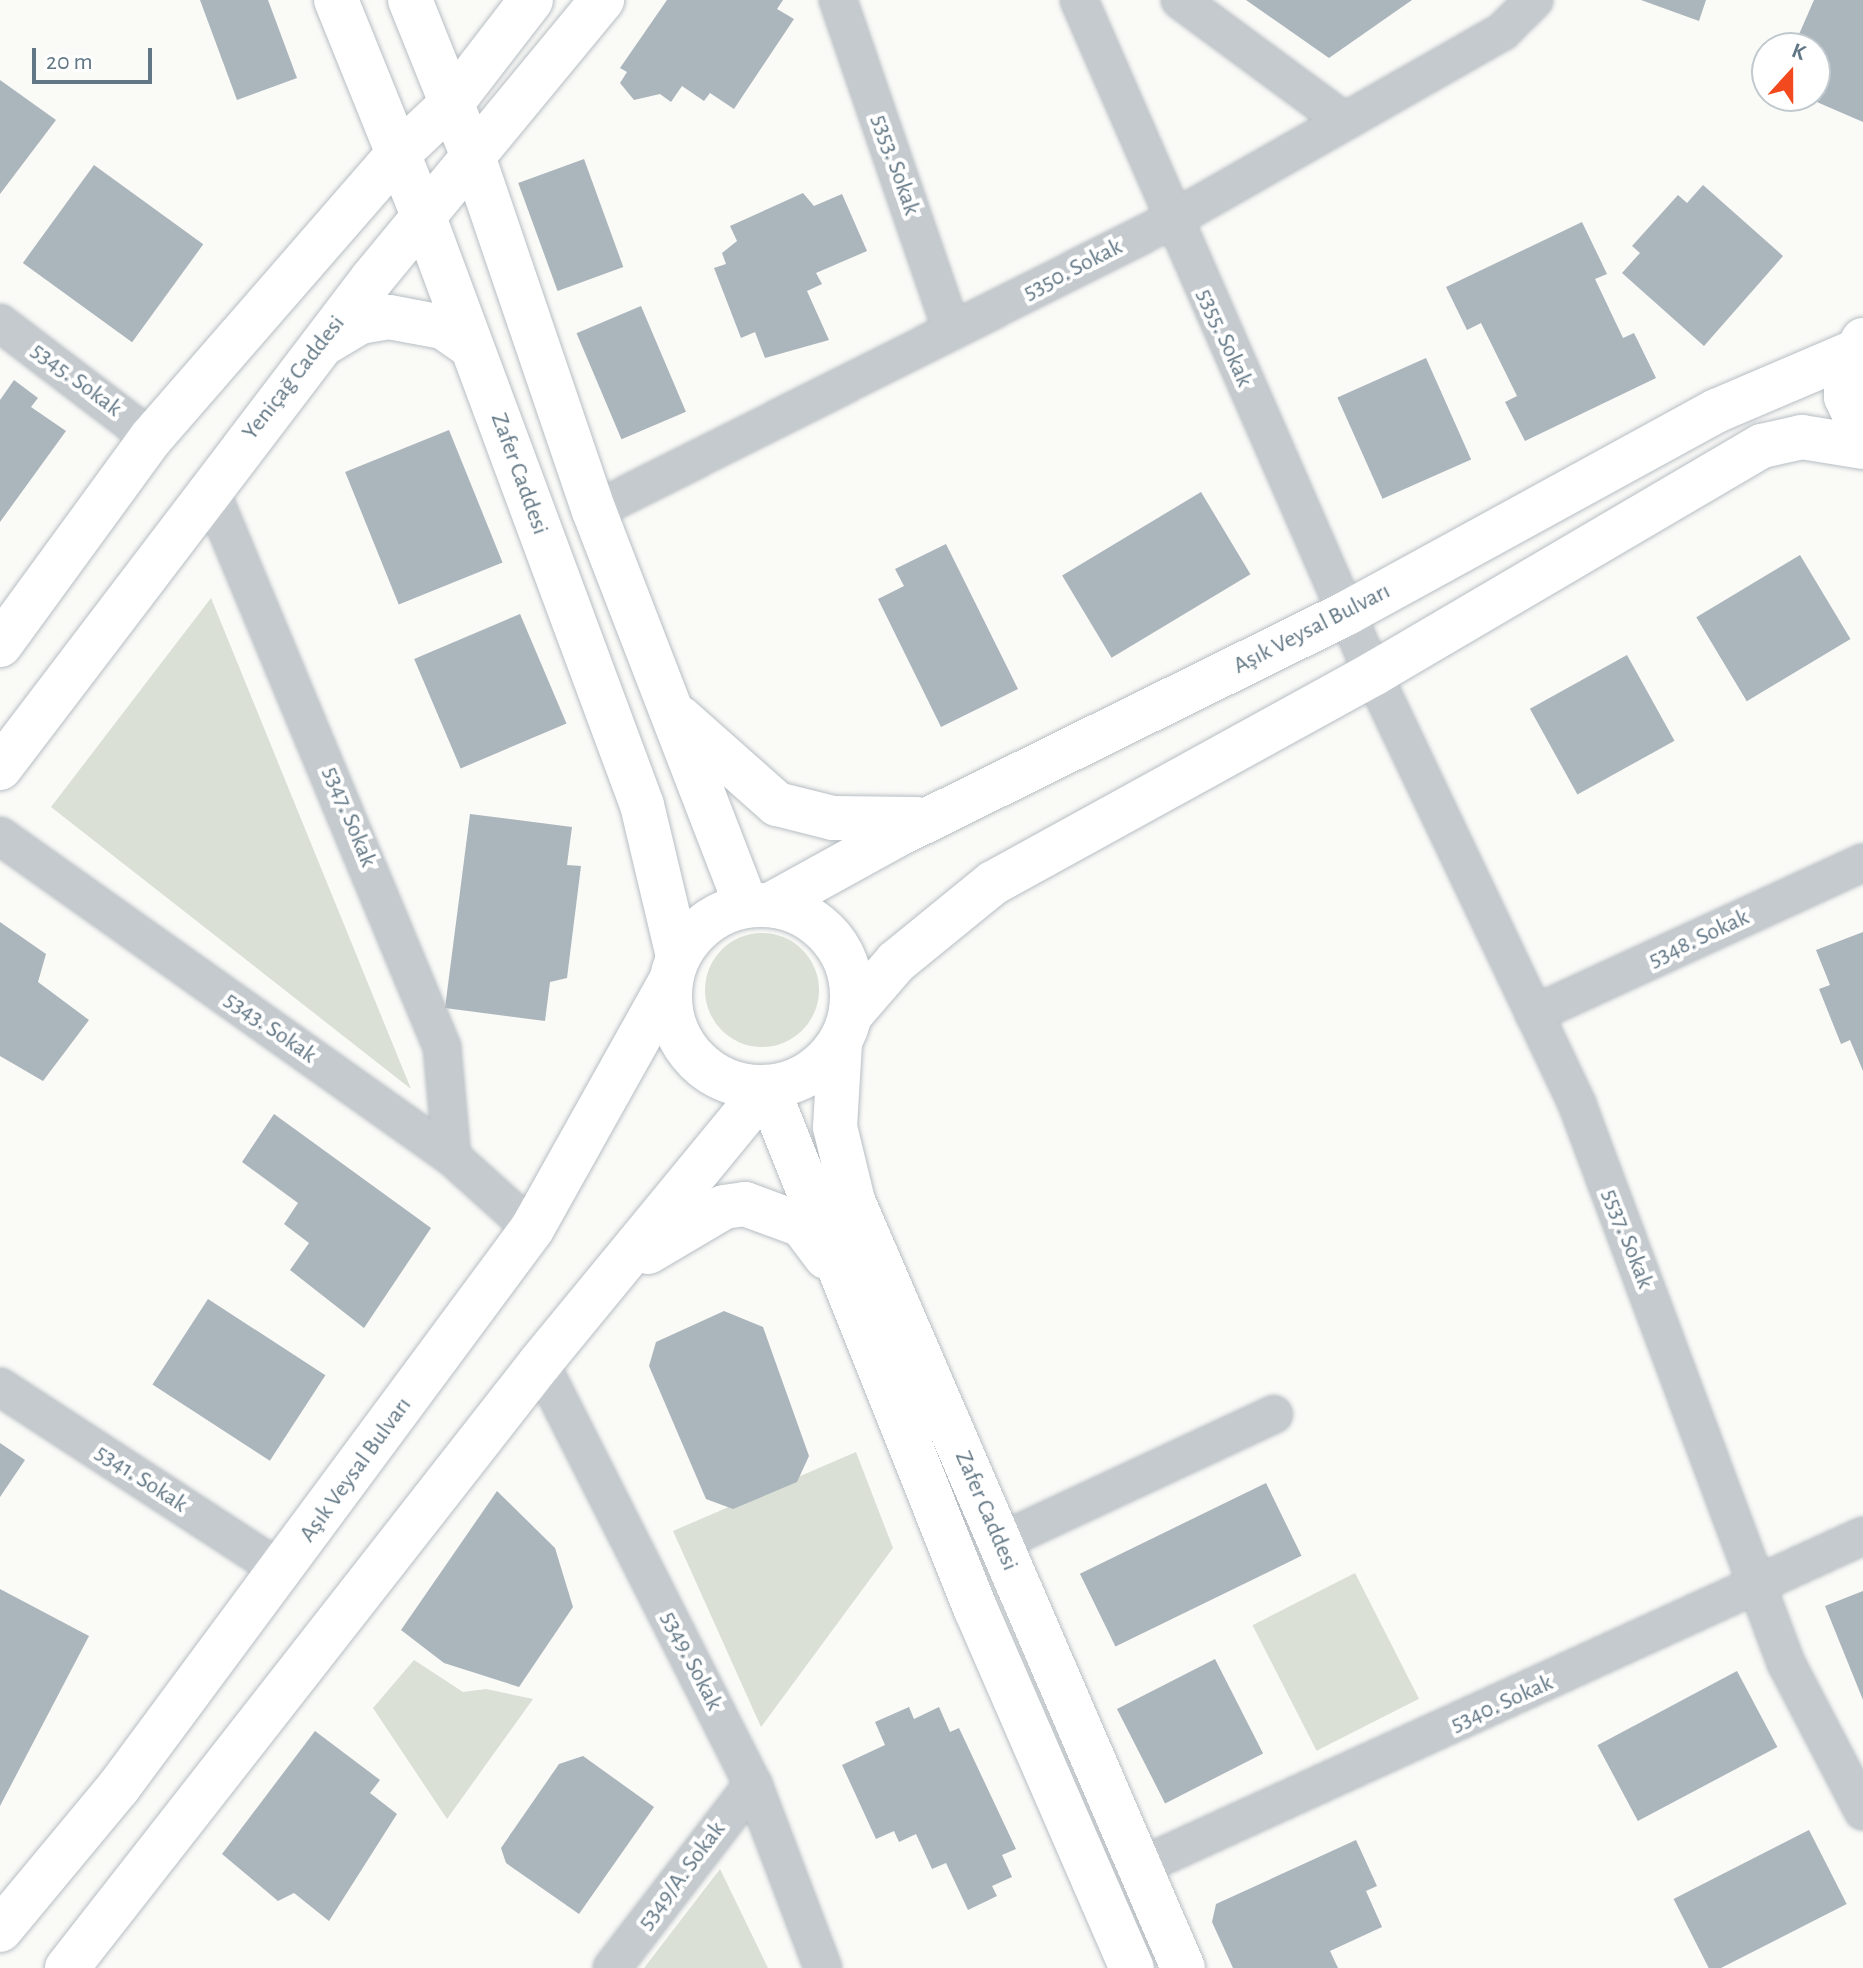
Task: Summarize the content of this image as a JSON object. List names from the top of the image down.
{
  "streets": {
    "main road": ["Yeniçağ Caddesi", "Zafer Caddesi", "Aşık Veysal Bulvarı"],
    "street": [
      "5353. Sokak",
      "5350. Sokak",
      "5355. Sokak",
      "5345. Sokak",
      "5347. Sokak",
      "5348. Sokak",
      "5343. Sokak",
      "5537. Sokak",
      "5341. Sokak",
      "5349. Sokak",
      "5340. Sokak",
      "5349/A. Sokak"
    ]
  },
  "crossings": [
    ["5353. Sokak", "5350. Sokak"],
    ["5350. Sokak", "5355. Sokak"],
    ["5355. Sokak", "Aşık Veysal Bulvarı"],
    ["5355. Sokak", "5537. Sokak"],
    ["Yeniçağ Caddesi", "Zafer Caddesi"],
    ["Yeniçağ Caddesi", "5347. Sokak"],
    ["Zafer Caddesi", "Aşık Veysal Bulvarı"],
    ["Zafer Caddesi", "5340. Sokak"],
    ["Aşık Veysal Bulvarı", "5343. Sokak"],
    ["Aşık Veysal Bulvarı", "5341. Sokak"],
    ["5347. Sokak", "5343. Sokak"],
    ["5348. Sokak", "5537. Sokak"],
    ["5537. Sokak", "5340. Sokak"],
    ["5349. Sokak", "5349/A. Sokak"]
  ],
  "scale_bar": "20 m",
  "north": "top"
}
